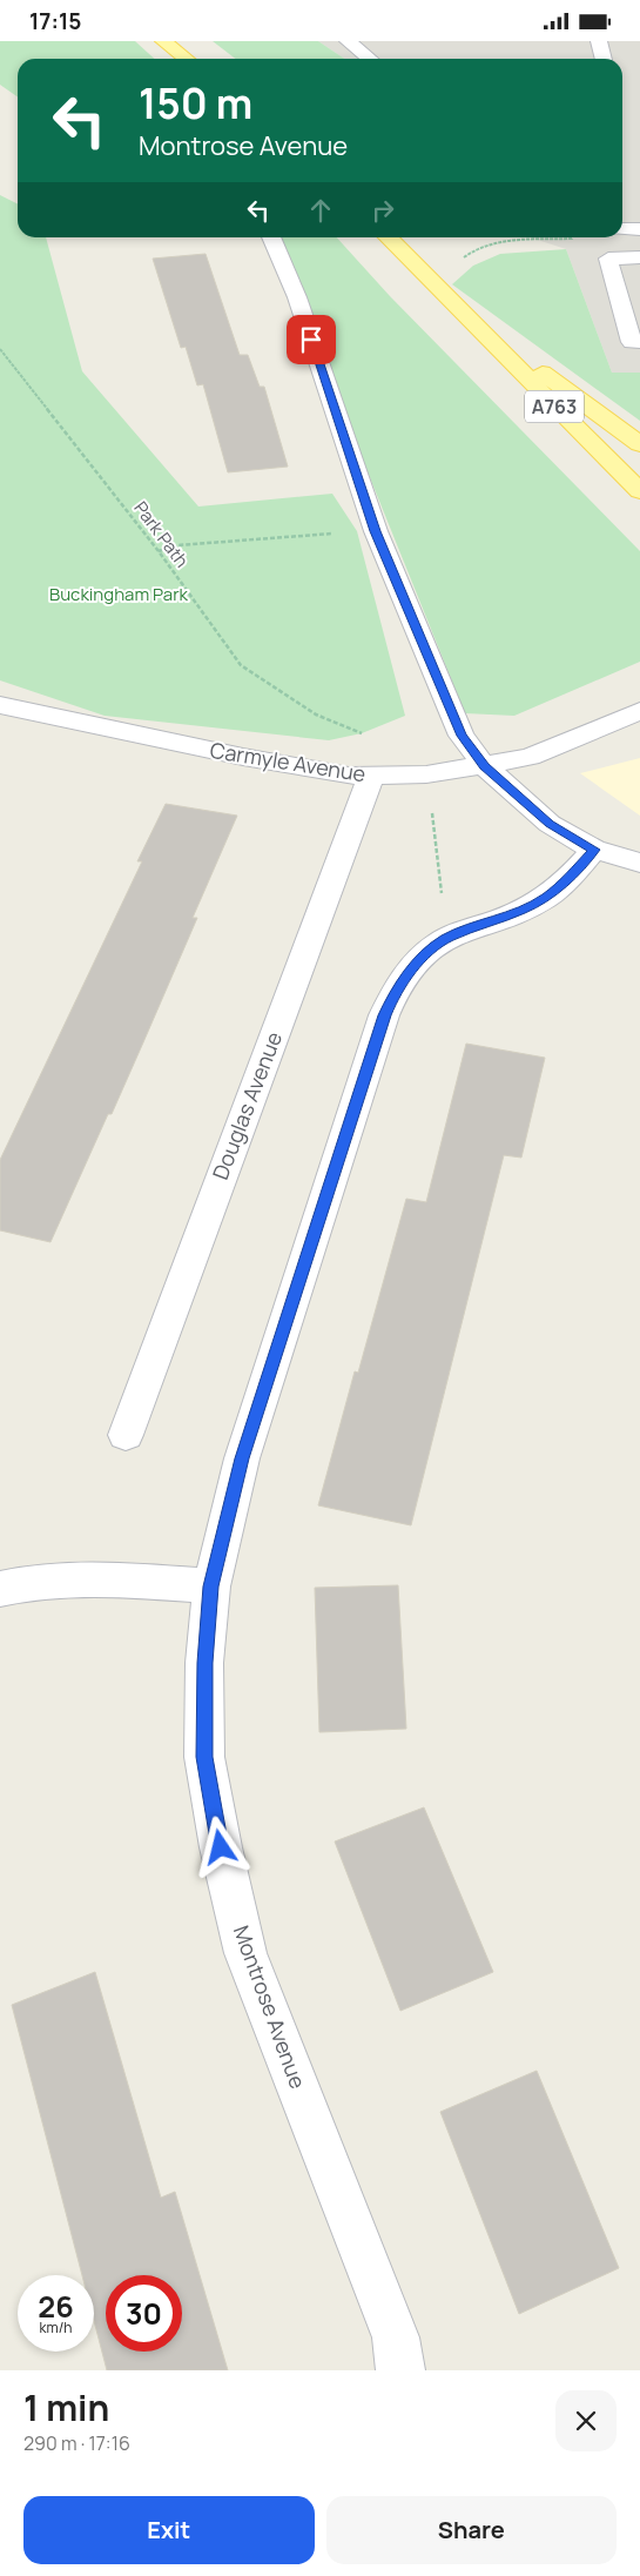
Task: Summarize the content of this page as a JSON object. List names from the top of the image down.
{
  "streets": {
    "main road": ["A763"],
    "street": ["Carmyle Avenue", "Douglas Avenue", "Montrose Avenue"],
    "path": ["Park Path"]
  },
  "crossings": [
    ["Carmyle Avenue", "Douglas Avenue"]
  ],
  "parks": ["Buckingham Park"],
  "page": {
    "status": "17:15",
    "turn": ["150 m", "Montrose Avenue"],
    "speed": "26 km/h",
    "limit": "30",
    "heading": ["1 min", "290 m · 17:16"],
    "buttons": ["Exit", "Share"]
  }
}
